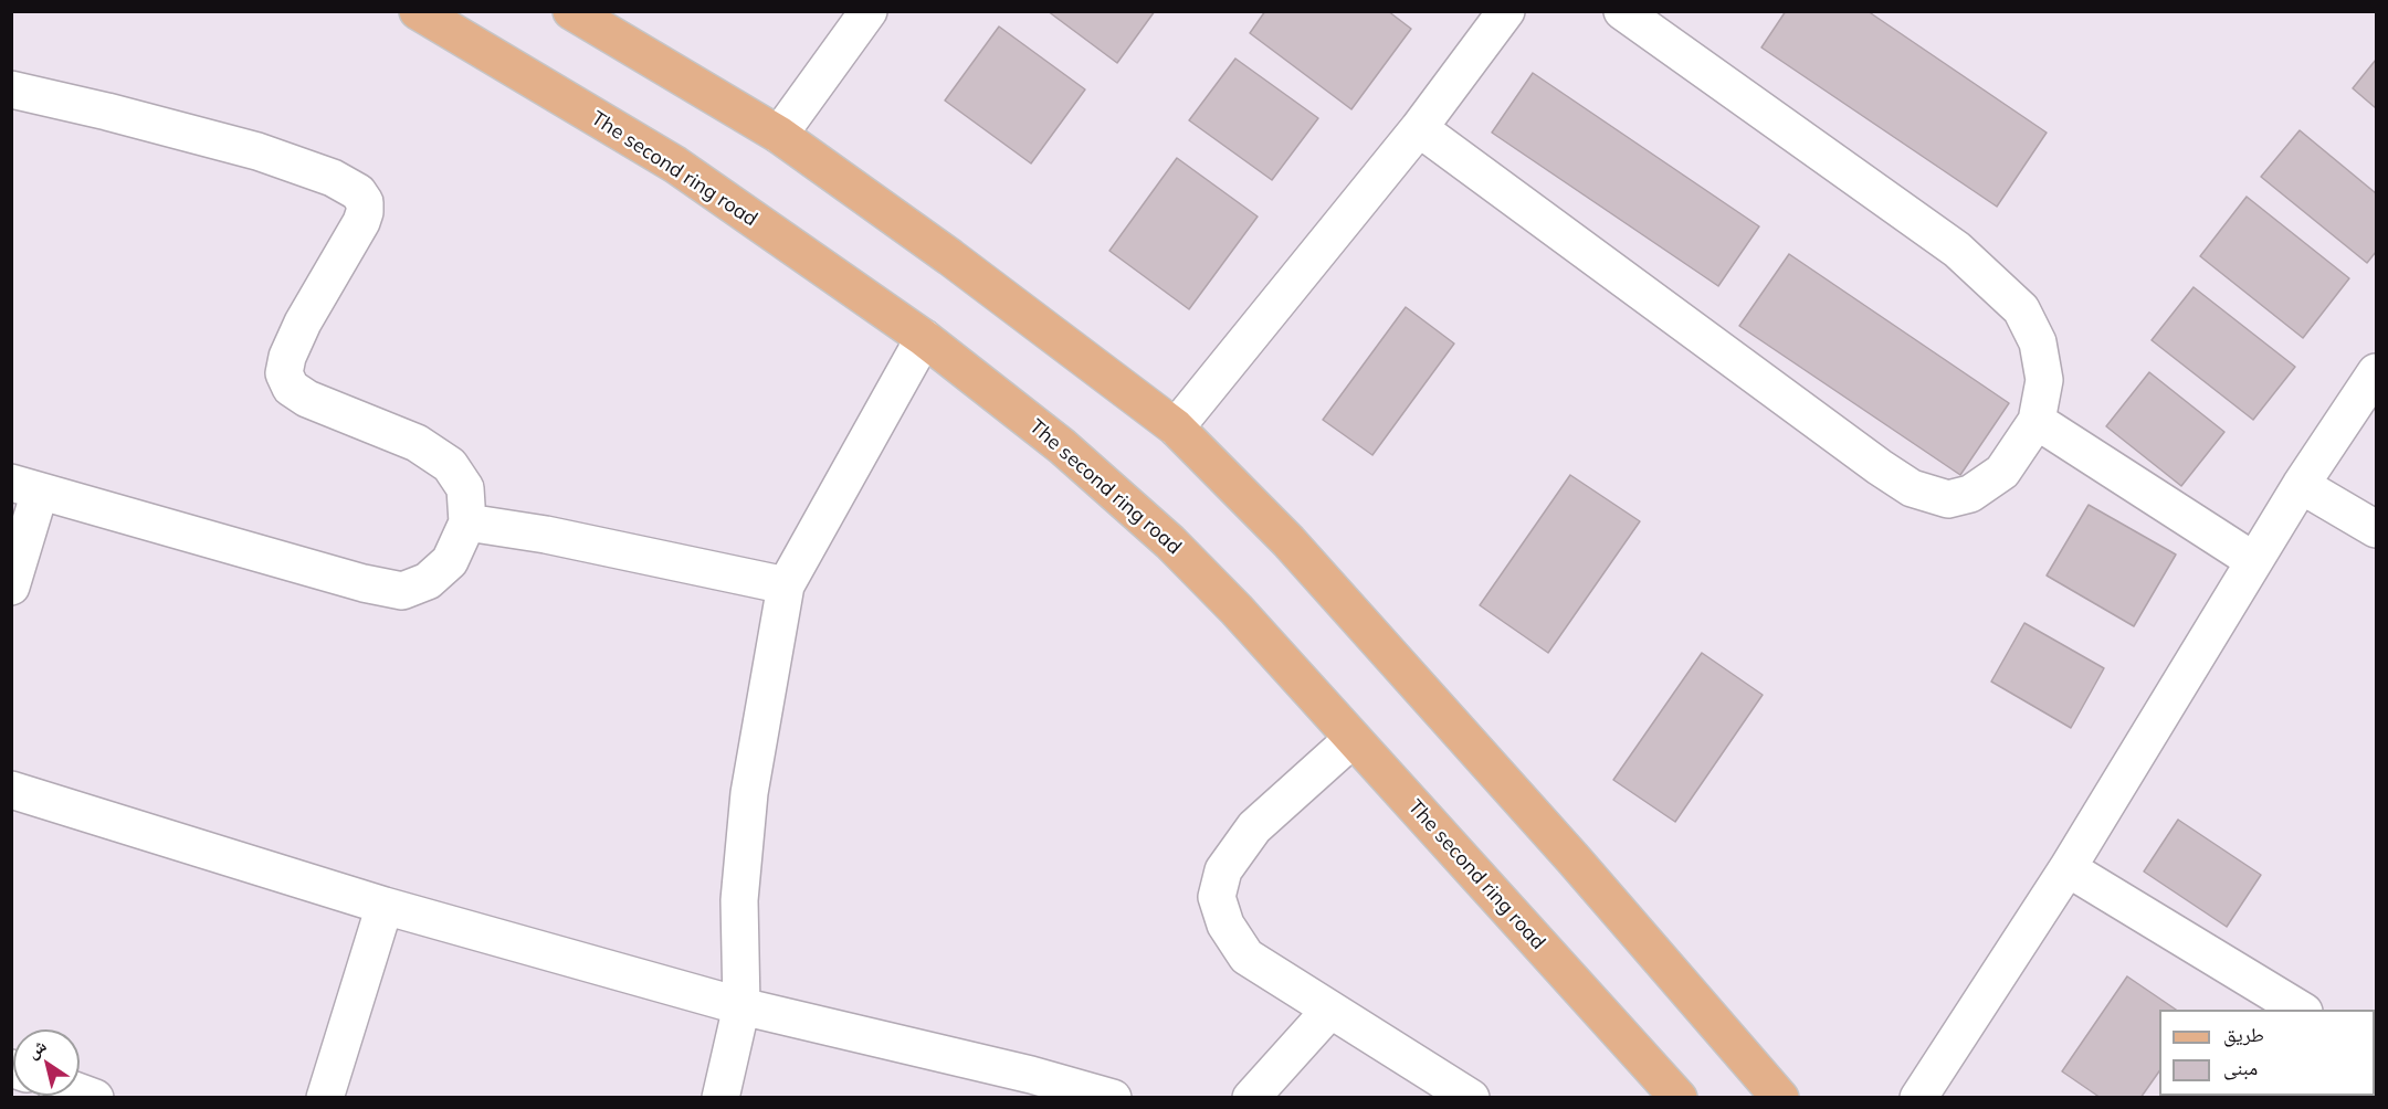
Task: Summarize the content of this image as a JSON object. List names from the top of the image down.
{
  "streets": {
    "main road": ["The second ring road"]
  },
  "legend": ["طريق", "مبنى"],
  "north": "top left"
}
